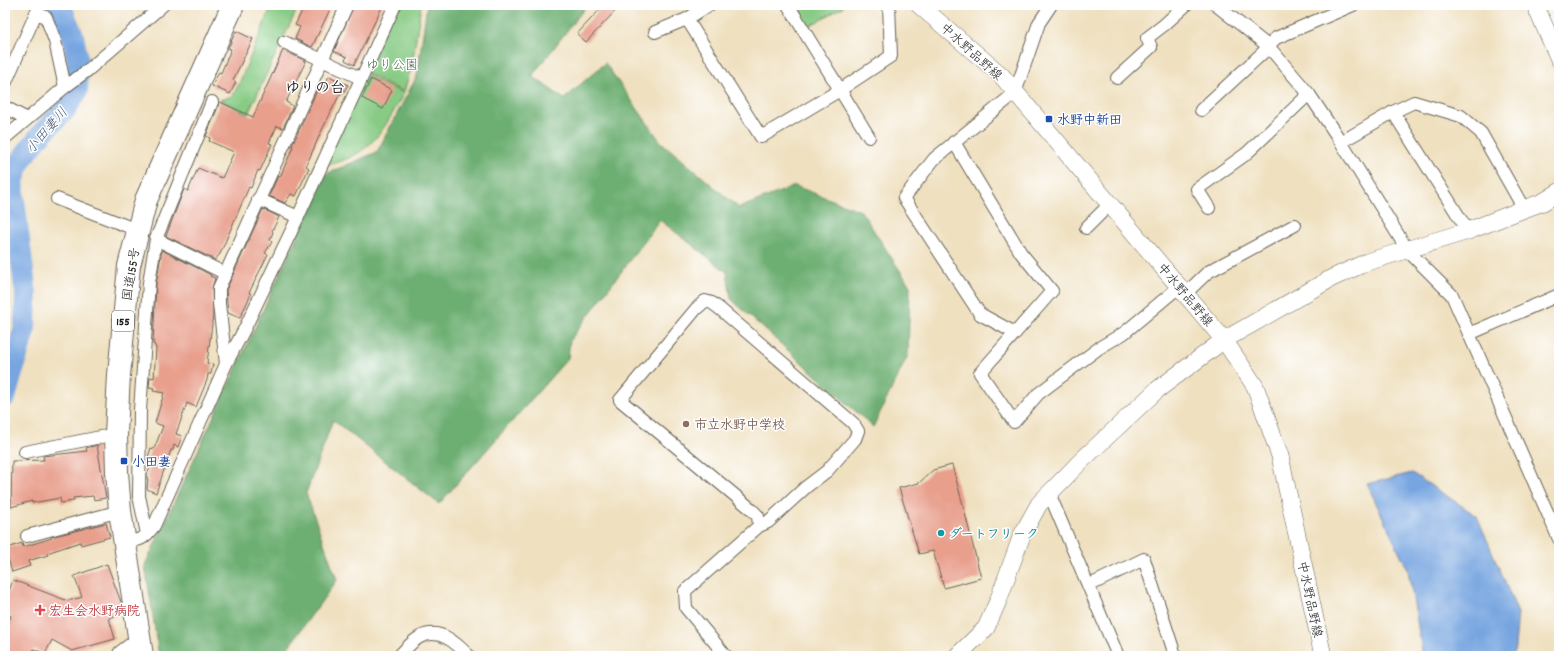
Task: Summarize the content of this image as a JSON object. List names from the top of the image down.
{
  "streets": {
    "highway": ["国道155号", "155"],
    "street": ["中水野品野線"]
  },
  "districts": ["ゆりの台"],
  "water": ["小田妻川"],
  "parks": ["ゆり公園"],
  "places": {
    "transit": ["水野中新田", "小田妻"],
    "other": ["市立水野中学校", "ダートフリーク"],
    "health": ["宏生会水野病院"]
  }
}
